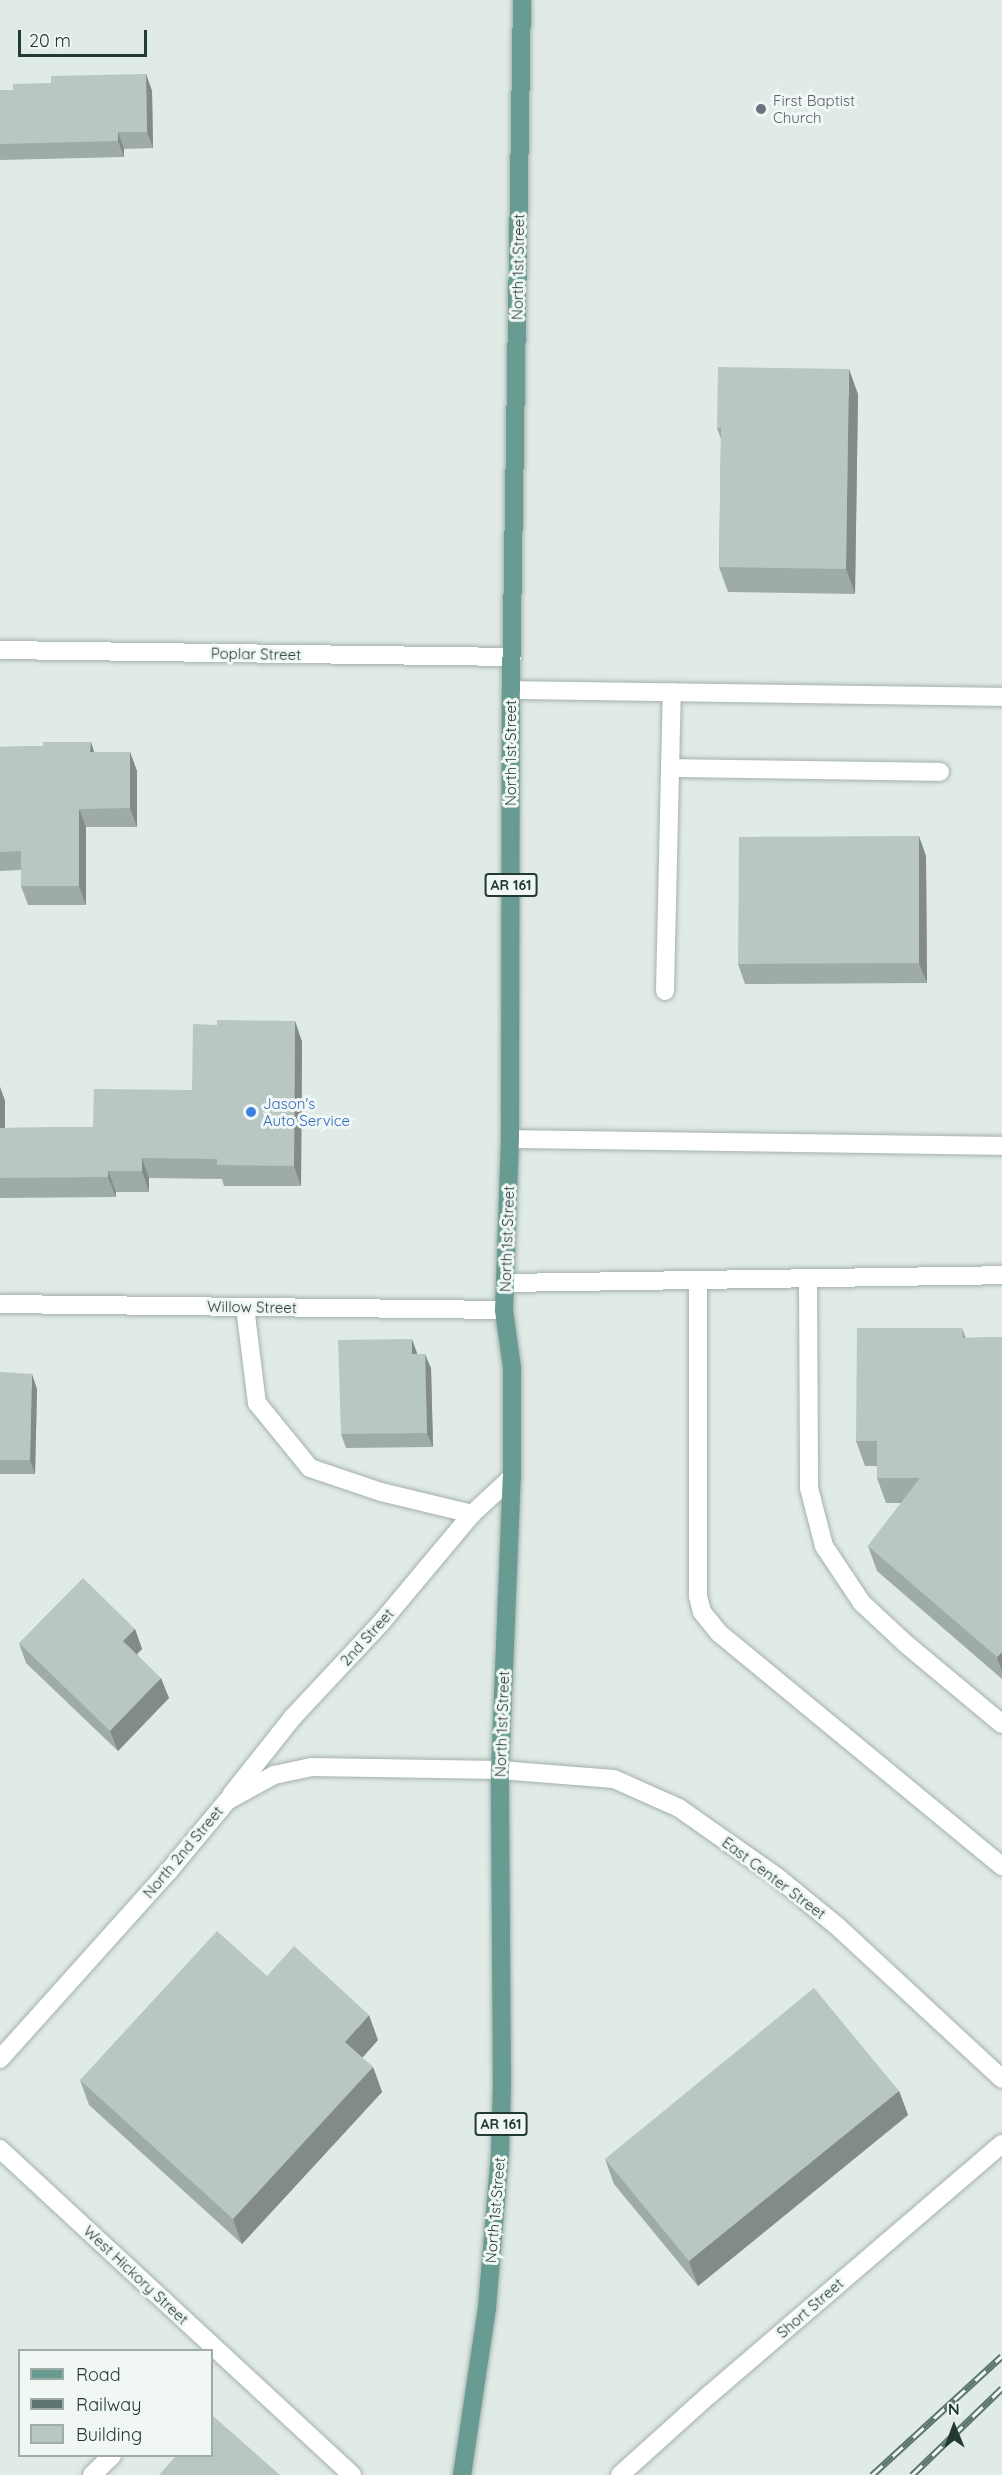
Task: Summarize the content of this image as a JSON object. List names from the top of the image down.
{
  "streets": {
    "main road": ["North 1st Street", "AR 161"],
    "street": [
      "Poplar Street",
      "Willow Street",
      "2nd Street",
      "North 2nd Street",
      "East Center Street",
      "West Hickory Street",
      "Short Street"
    ]
  },
  "crossings": [
    ["North 1st Street", "Poplar Street"],
    ["North 1st Street", "Willow Street"],
    ["North 1st Street", "2nd Street"],
    ["North 1st Street", "North 2nd Street"],
    ["North 1st Street", "East Center Street"],
    ["2nd Street", "North 2nd Street"],
    ["North 2nd Street", "East Center Street"]
  ],
  "places": ["First Baptist Church", "Jason's Auto Service"],
  "legend": ["Road", "Railway", "Building"],
  "scale_bar": "20 m",
  "north": "top"
}
